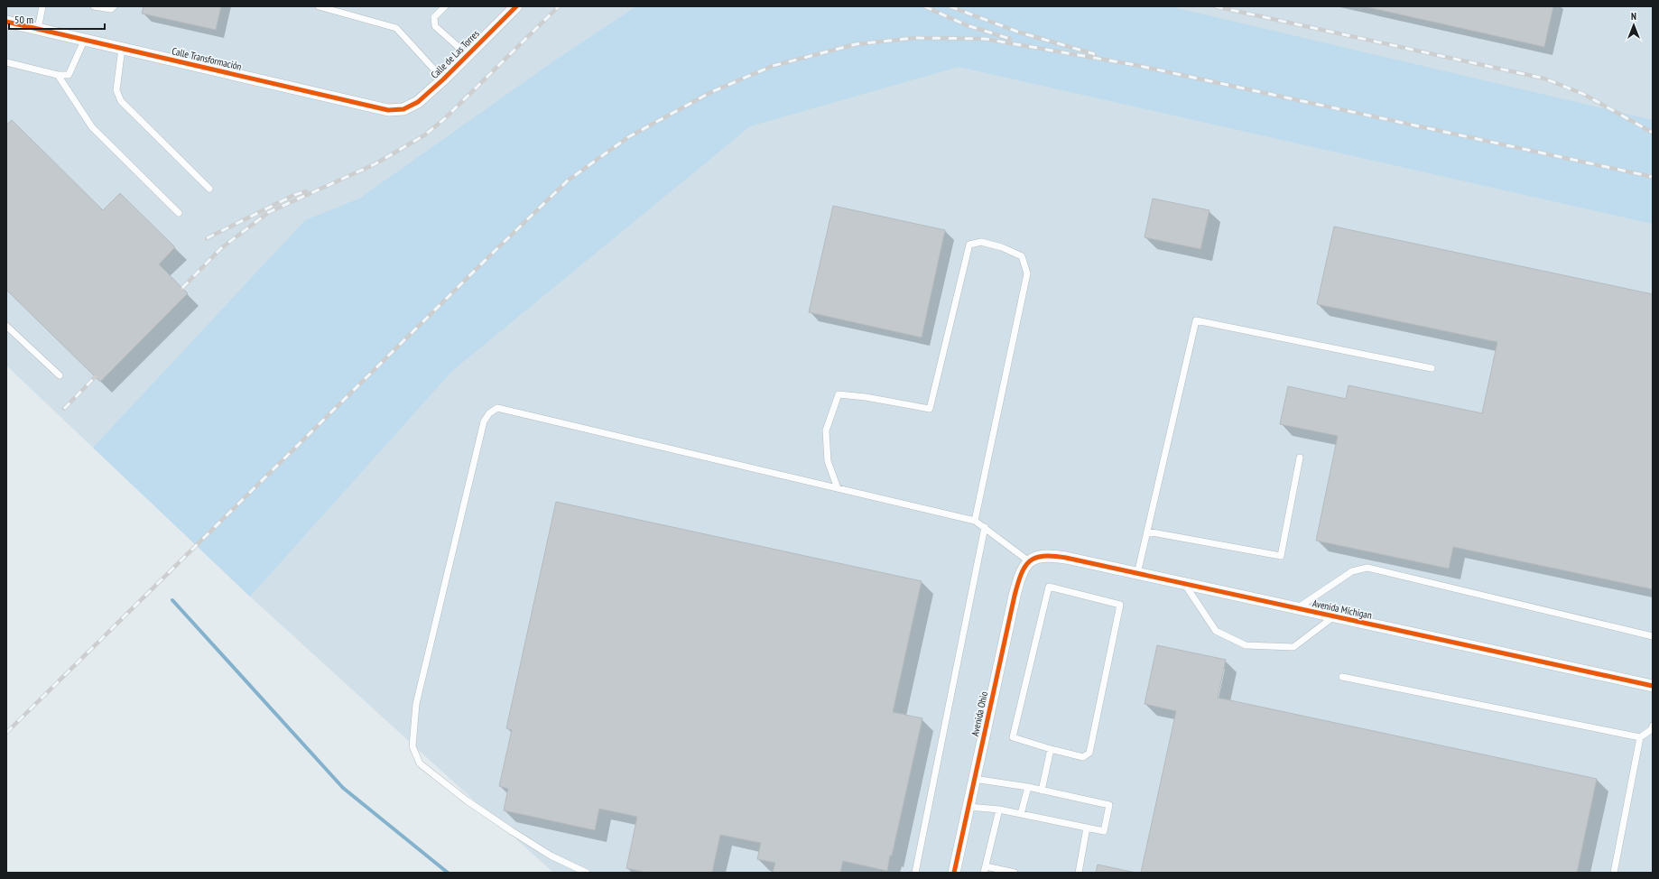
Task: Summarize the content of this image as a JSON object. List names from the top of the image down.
{
  "streets": {
    "street": [
      "Calle de Las Torres",
      "Calle Transformación",
      "Avenida Míchigan",
      "Avenida Ohio"
    ]
  },
  "crossings": [
    ["Calle de Las Torres", "Calle Transformación"],
    ["Avenida Míchigan", "Avenida Ohio"]
  ],
  "scale_bar": "50 m",
  "north": "top"
}
